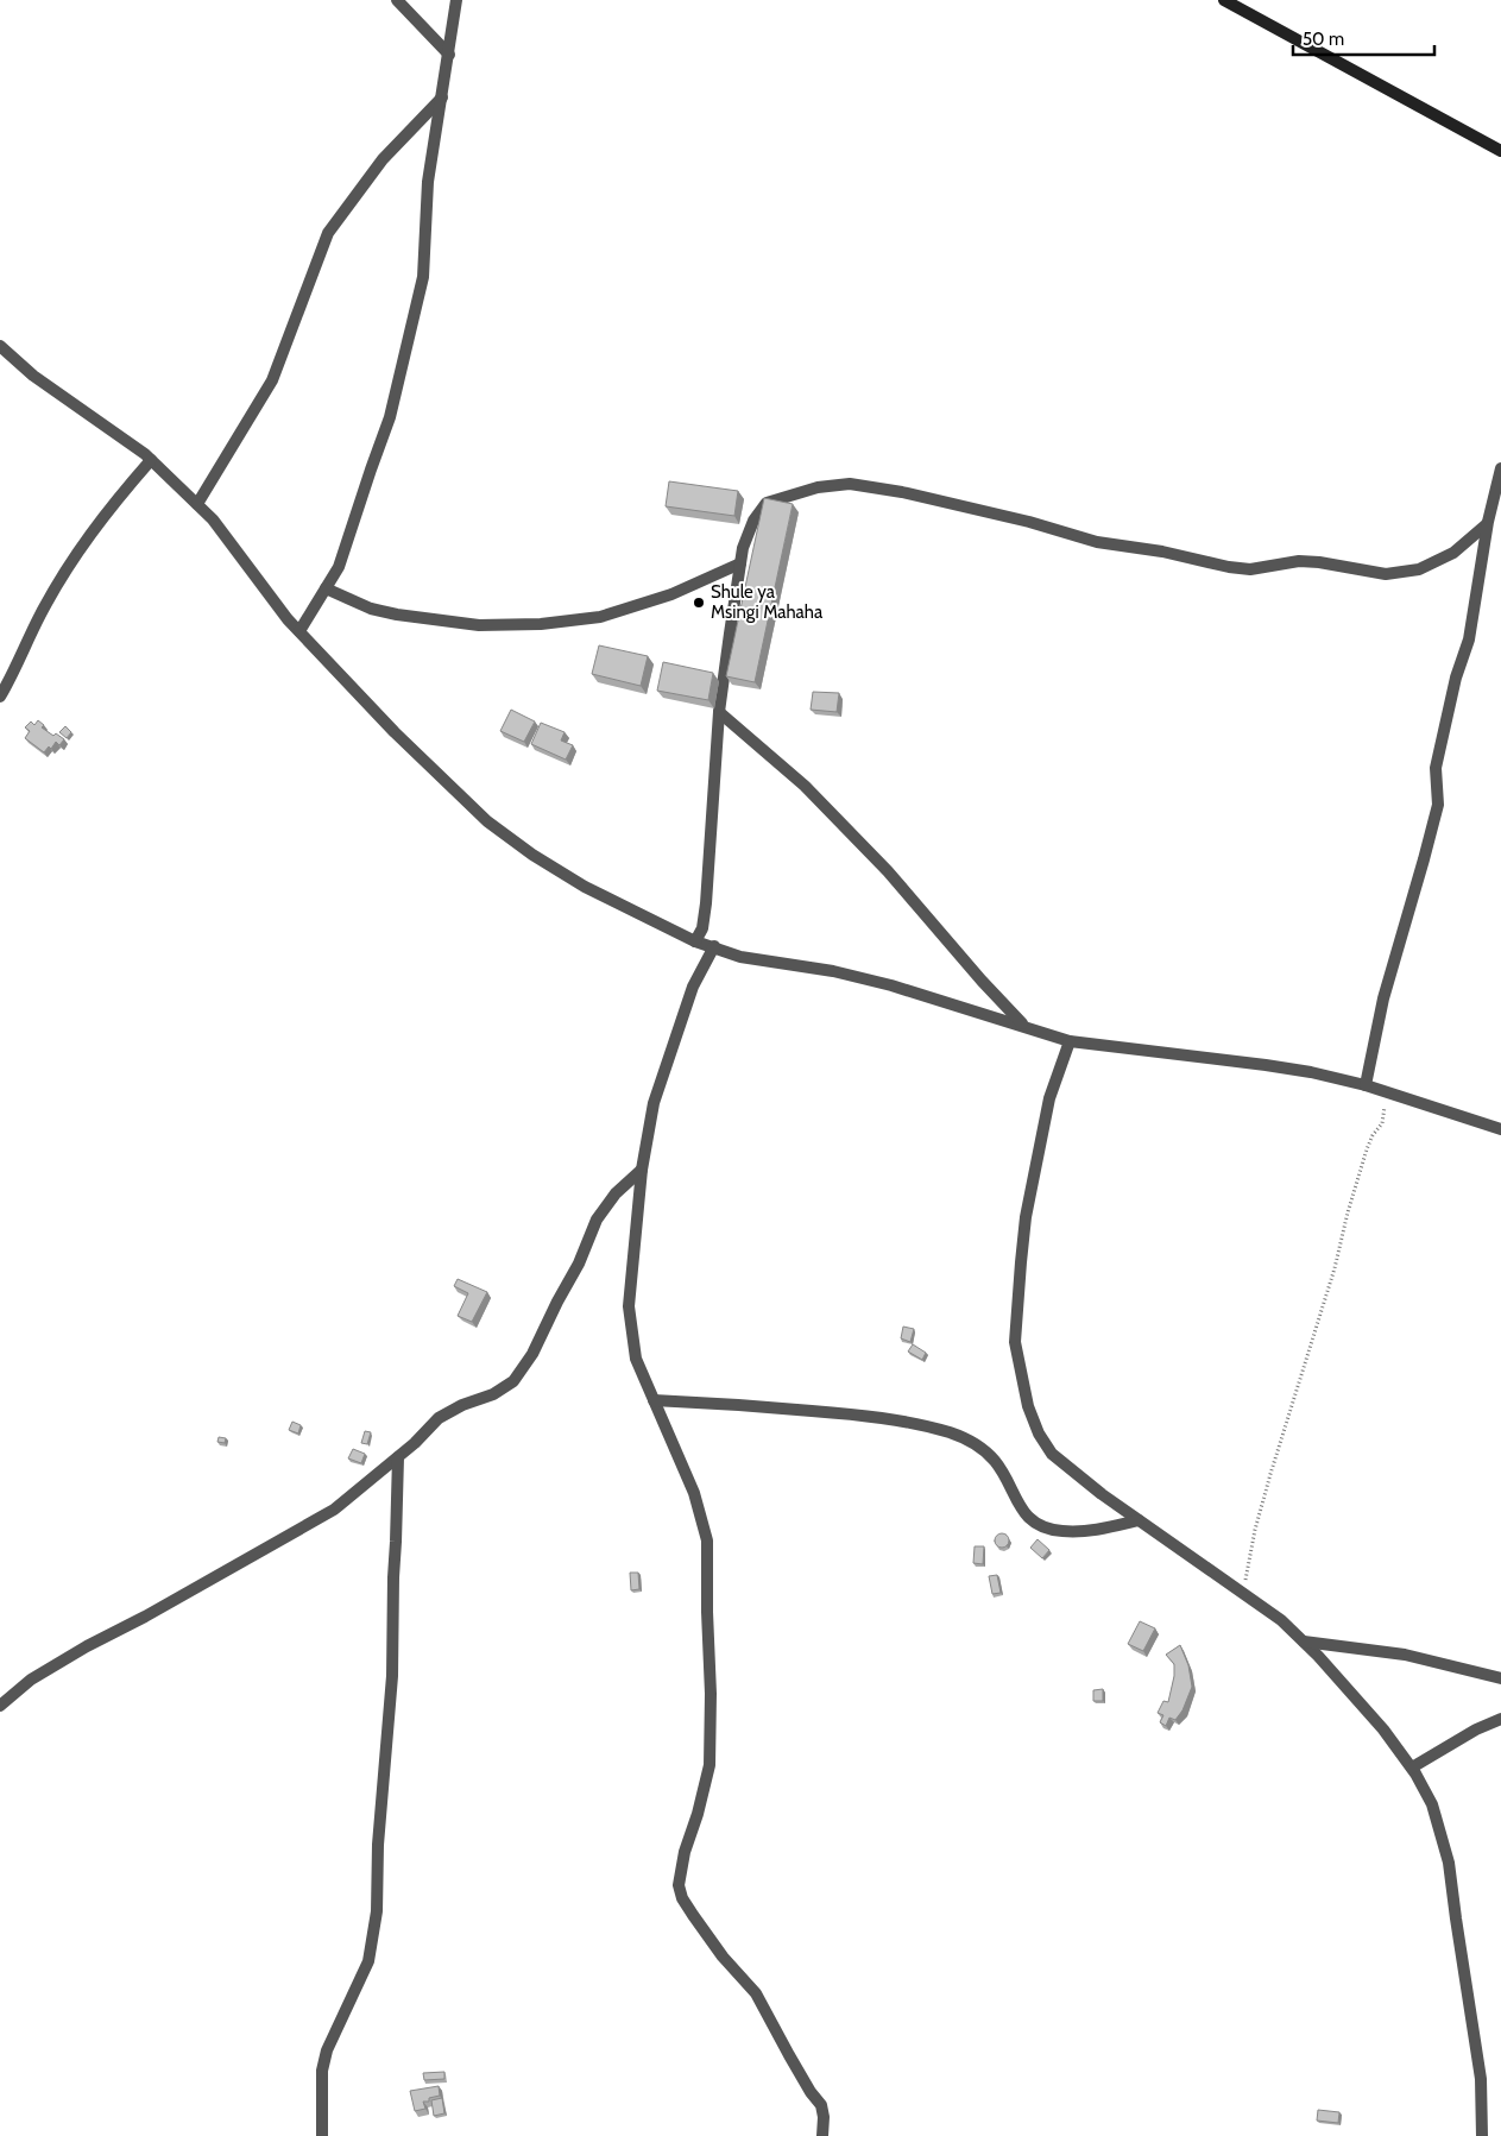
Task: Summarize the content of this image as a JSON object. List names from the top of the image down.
{
  "places": ["Shule ya Msingi Mahaha"],
  "scale_bar": "50 m"
}
